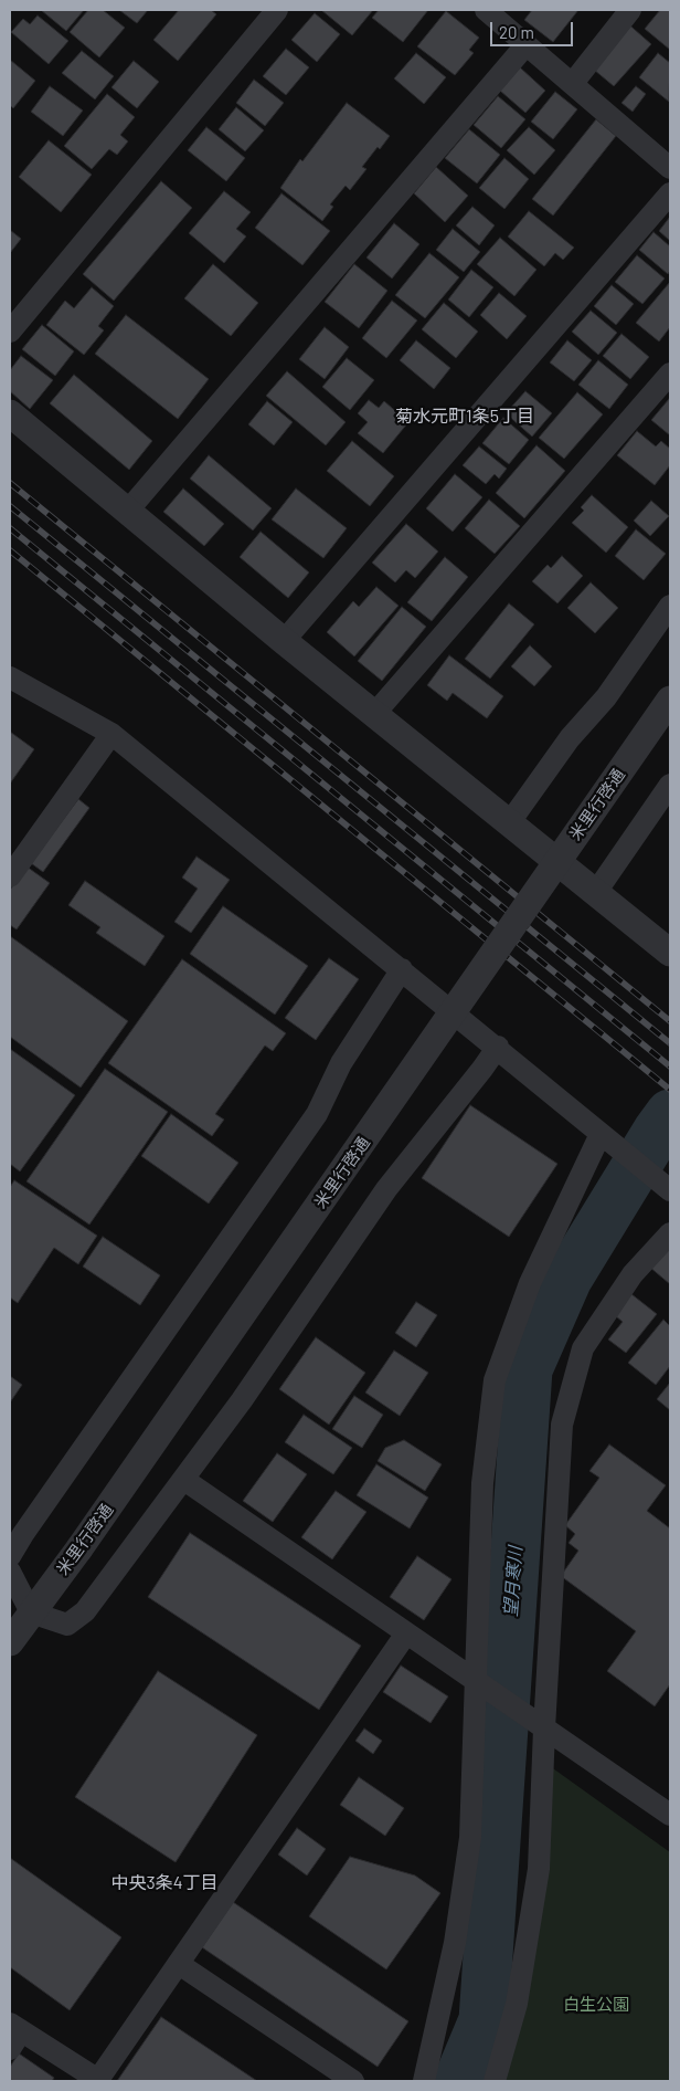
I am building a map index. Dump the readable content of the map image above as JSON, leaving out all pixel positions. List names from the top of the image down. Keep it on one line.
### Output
{"streets":{"street":["米里行啓通"]},"districts":["菊水元町1条5丁目","中央3条4丁目"],"water":["望月寒川"],"parks":["白生公園"],"scale_bar":"20 m"}
